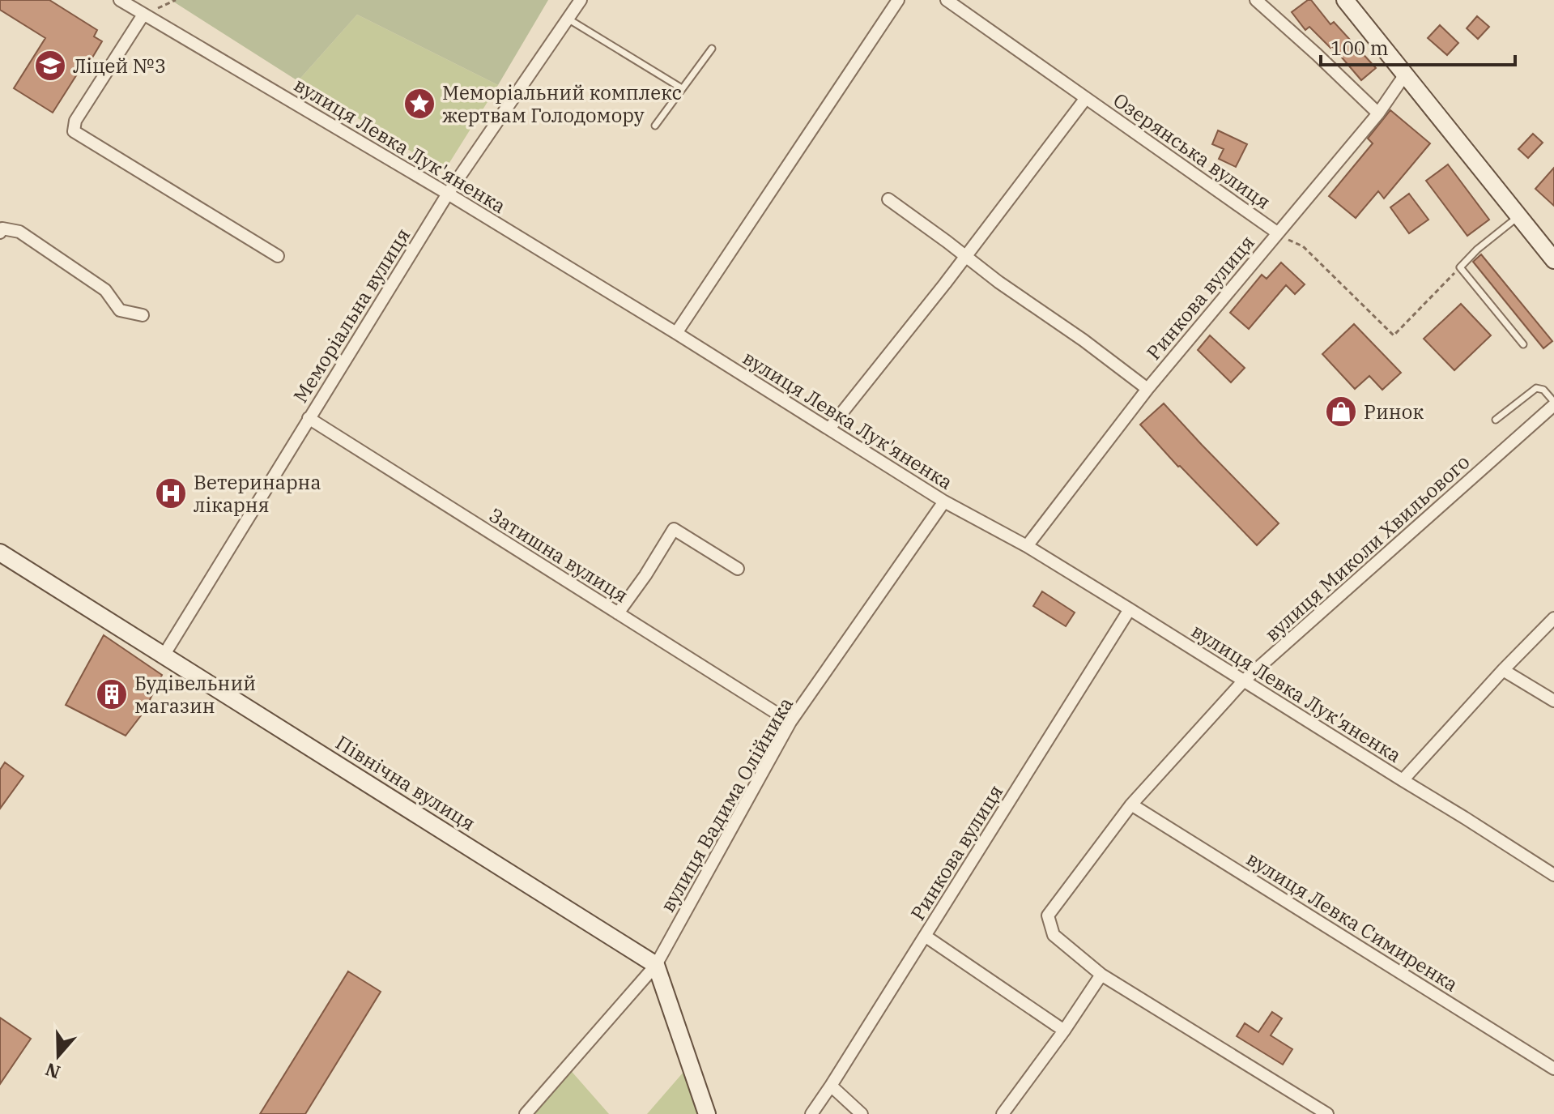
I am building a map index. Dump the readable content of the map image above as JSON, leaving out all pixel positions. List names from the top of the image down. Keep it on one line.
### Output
{"streets":{"street":["вулиця Левка Лук'яненка","Озерянська вулиця","Ринкова вулиця","Меморіальна вулиця","вулиця Миколи Хвильового","Затишна вулиця","Північна вулиця","вулиця Вадима Олійника","вулиця Левка Симиренка"]},"crossings":[["вулиця Левка Лук'яненка","Озерянська вулиця"],["вулиця Левка Лук'яненка","Ринкова вулиця"],["вулиця Левка Лук'яненка","Меморіальна вулиця"],["вулиця Левка Лук'яненка","вулиця Миколи Хвильового"],["вулиця Левка Лук'яненка","вулиця Вадима Олійника"],["Озерянська вулиця","Ринкова вулиця"],["Меморіальна вулиця","Затишна вулиця"],["Меморіальна вулиця","Північна вулиця"],["вулиця Миколи Хвильового","вулиця Левка Симиренка"],["Затишна вулиця","вулиця Вадима Олійника"],["Північна вулиця","вулиця Вадима Олійника"]],"places":{"school or university":["Ліцей №3"],"place":["Меморіальний комплекс жертвам Голодомору"],"shop":["Ринок"],"hospital":["Ветеринарна лікарня"],"building":["Будівельний магазин"]},"scale_bar":"100 m","north":"bottom"}
